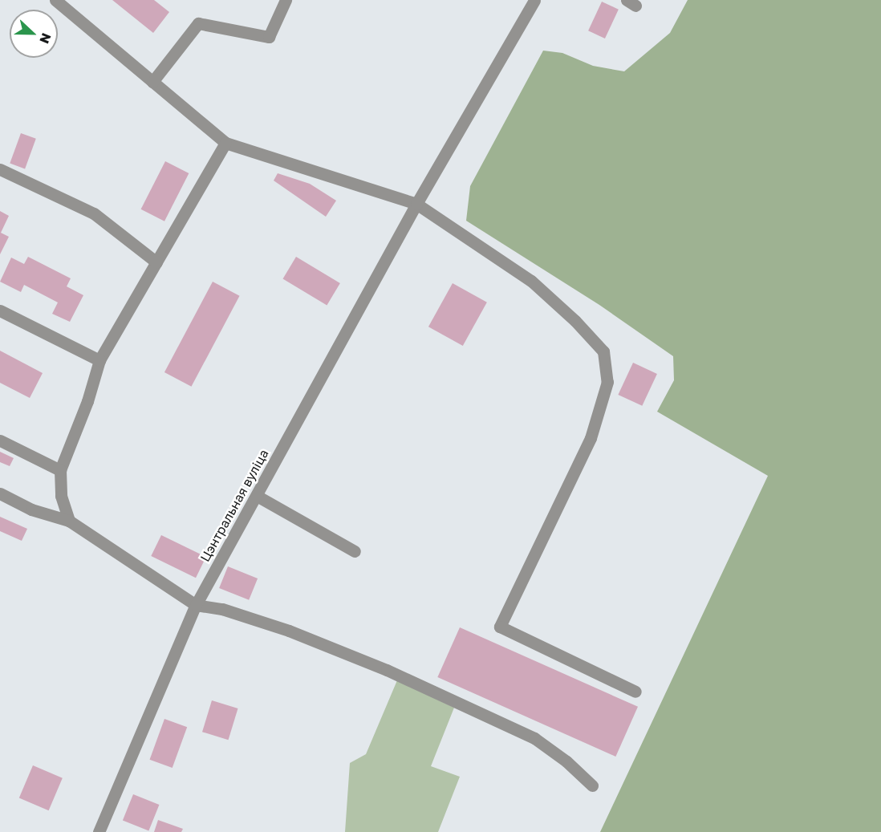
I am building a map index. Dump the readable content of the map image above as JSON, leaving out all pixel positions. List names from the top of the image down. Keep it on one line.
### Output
{"streets":{"street":["Цэнтральная вуліца"]},"north":"right"}
